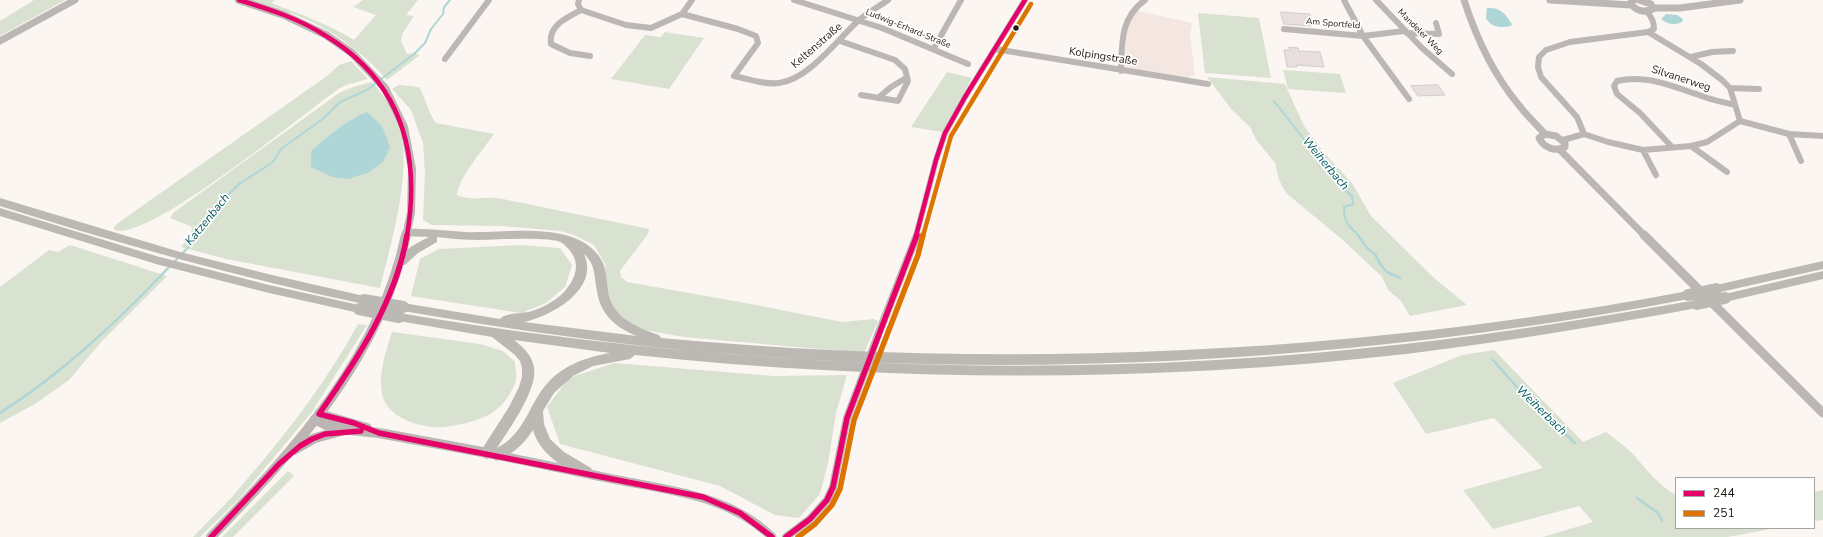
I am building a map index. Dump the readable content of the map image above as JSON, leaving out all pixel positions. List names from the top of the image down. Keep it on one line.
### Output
{"streets":{"street":["Am Sportfeld","Ludwig-Erhard-Straße","Mandeler Weg","Keltenstraße","Kolpingstraße","Silvanerweg"]},"crossings":[["Am Sportfeld","Mandeler Weg"],["Ludwig-Erhard-Straße","Keltenstraße"]],"water":["Weiherbach","Katzenbach"],"lines":["transit line 244","transit line 251"],"legend":["244","251"]}
